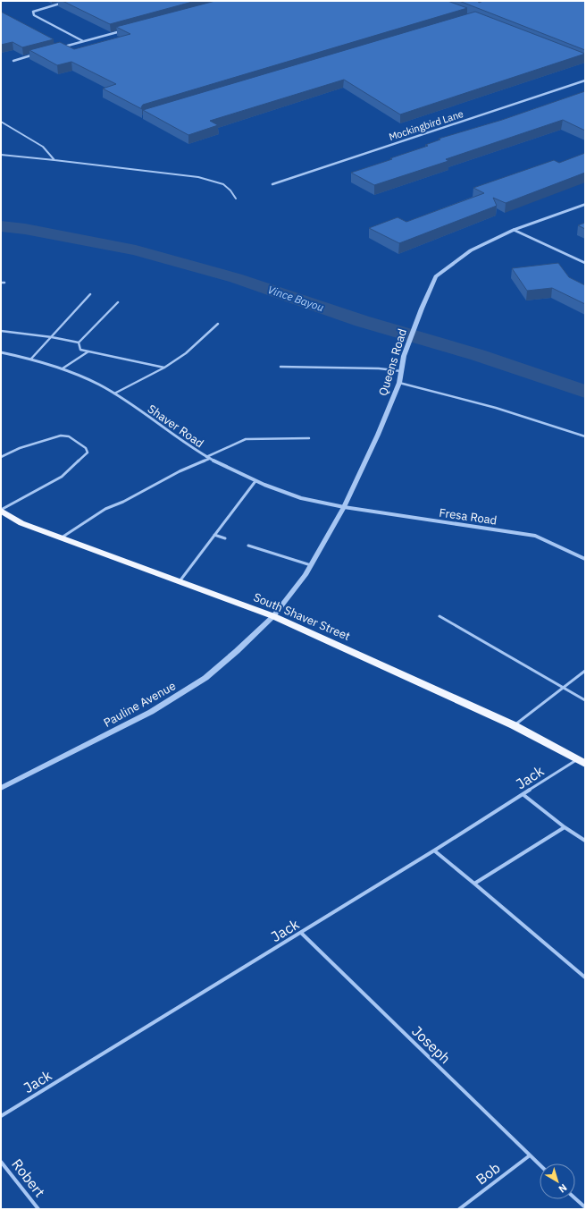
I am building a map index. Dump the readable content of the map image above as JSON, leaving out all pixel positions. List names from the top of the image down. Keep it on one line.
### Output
{"streets":{"main road":["South Shaver Street"],"street":["Mockingbird Lane","Queens Road","Shaver Road","Fresa Road","Pauline Avenue"],"lane":["Jack","Joseph","Bob","Robert"]},"crossings":[["Queens Road","Shaver Road"],["Queens Road","Fresa Road"],["Queens Road","South Shaver Street"],["Queens Road","Pauline Avenue"],["Shaver Road","Fresa Road"],["South Shaver Street","Pauline Avenue"],["South Shaver Street","Jack"],["Jack","Joseph"],["Joseph","Bob"]],"water":["Vince Bayou"],"north":"bottom right"}
